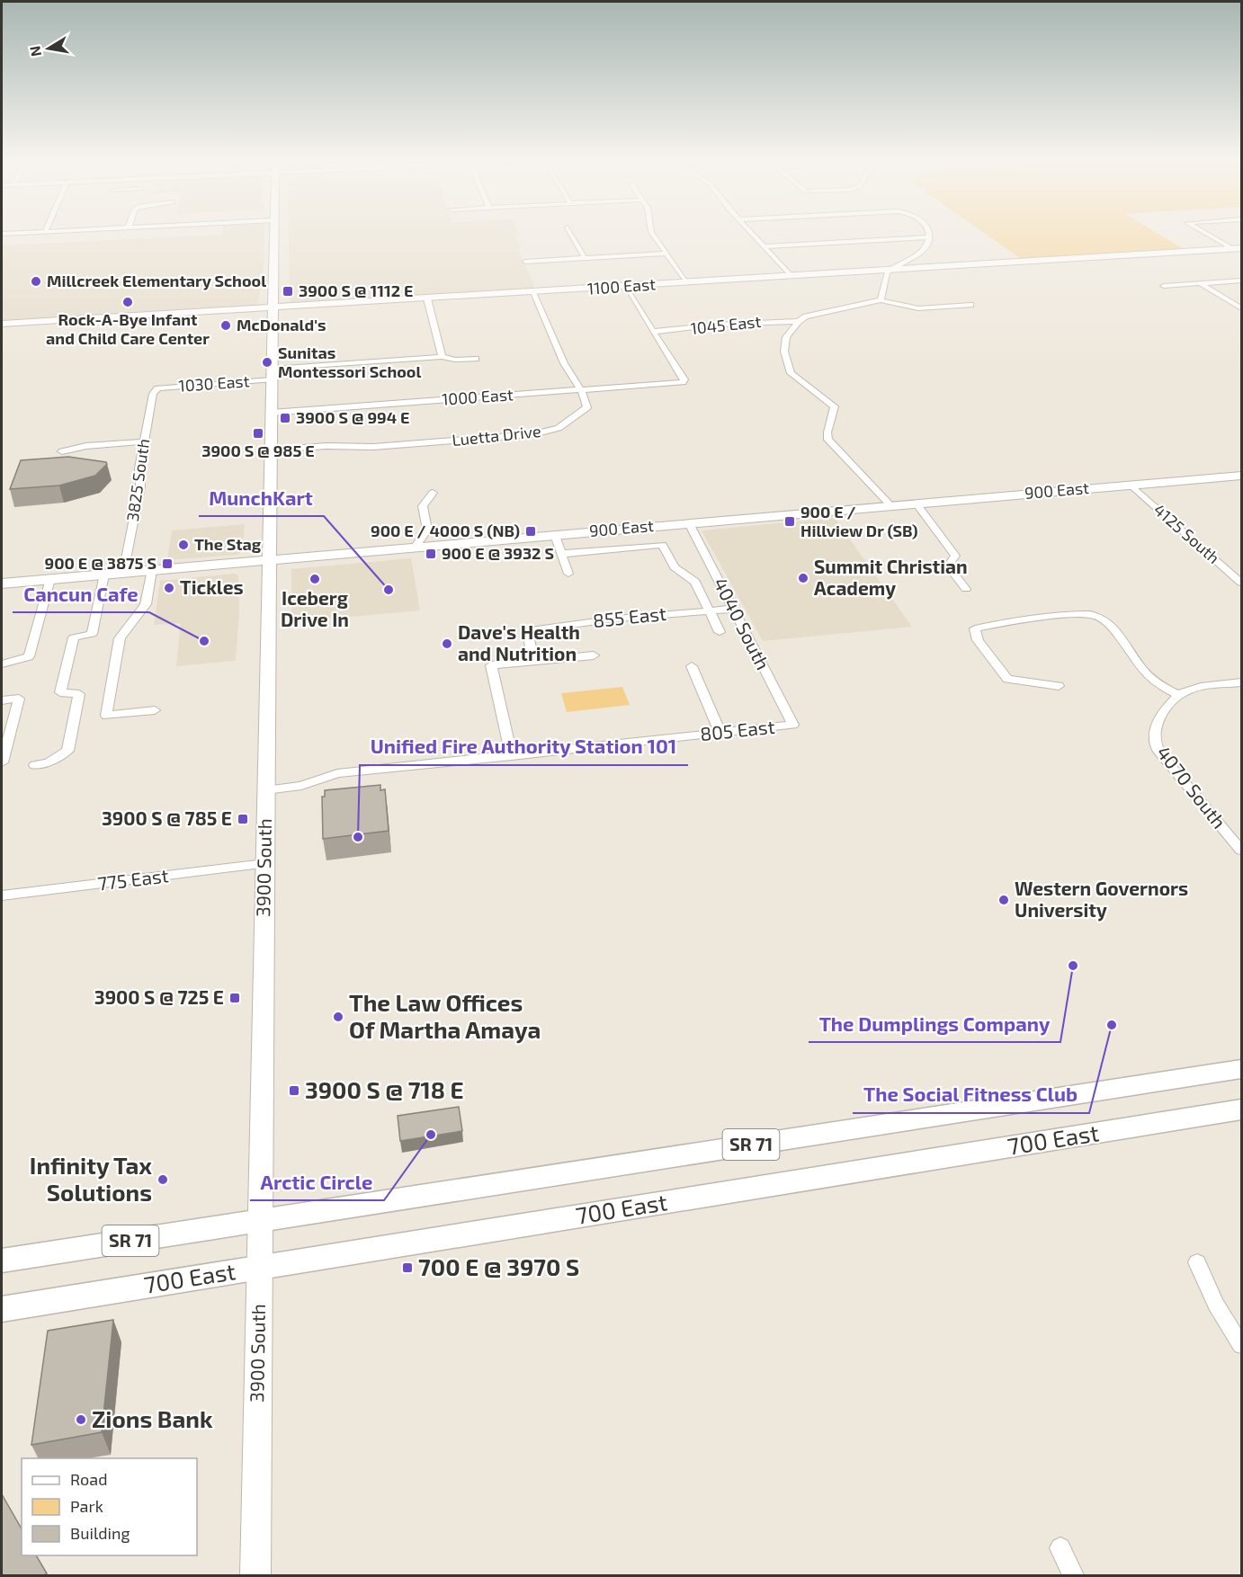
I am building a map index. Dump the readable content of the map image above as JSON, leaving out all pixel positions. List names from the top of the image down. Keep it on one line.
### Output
{"streets":{"main road":["1100 East","900 East","3900 South","700 East","SR 71"],"street":["1045 East","1030 East","1000 East","Luetta Drive","3825 South","4125 South","855 East","4040 South","805 East","4070 South","775 East"]},"crossings":[["1100 East","3900 South"],["1045 East","1000 East"],["1030 East","3825 South"],["1030 East","3900 South"],["1000 East","Luetta Drive"],["1000 East","3900 South"],["Luetta Drive","3900 South"],["3825 South","900 East"],["900 East","4125 South"],["900 East","4040 South"],["900 East","3900 South"],["855 East","4040 South"],["4040 South","805 East"],["805 East","3900 South"],["3900 South","775 East"],["3900 South","700 East"]],"places":{"other":["Millcreek Elementary School","Rock-A-Bye Infant and Child Care Center","McDonald's","Sunitas Montessori School","The Stag","Summit Christian Academy","Iceberg Drive In","Tickles","MunchKart","Cancun Cafe","Dave's Health and Nutrition","Unified Fire Authority Station 101","Western Governors University","The Dumplings Company","The Law Offices Of Martha Amaya","The Social Fitness Club","Arctic Circle","Infinity Tax Solutions","Zions Bank"],"transit":["3900 S @ 1112 E","3900 S @ 994 E","3900 S @ 985 E","900 E / Hillview Dr (SB)","900 E / 4000 S (NB)","900 E @ 3932 S","900 E @ 3875 S","3900 S @ 785 E","3900 S @ 725 E","3900 S @ 718 E","700 E @ 3970 S"]},"legend":["Road","Park","Building"],"north":"left"}
